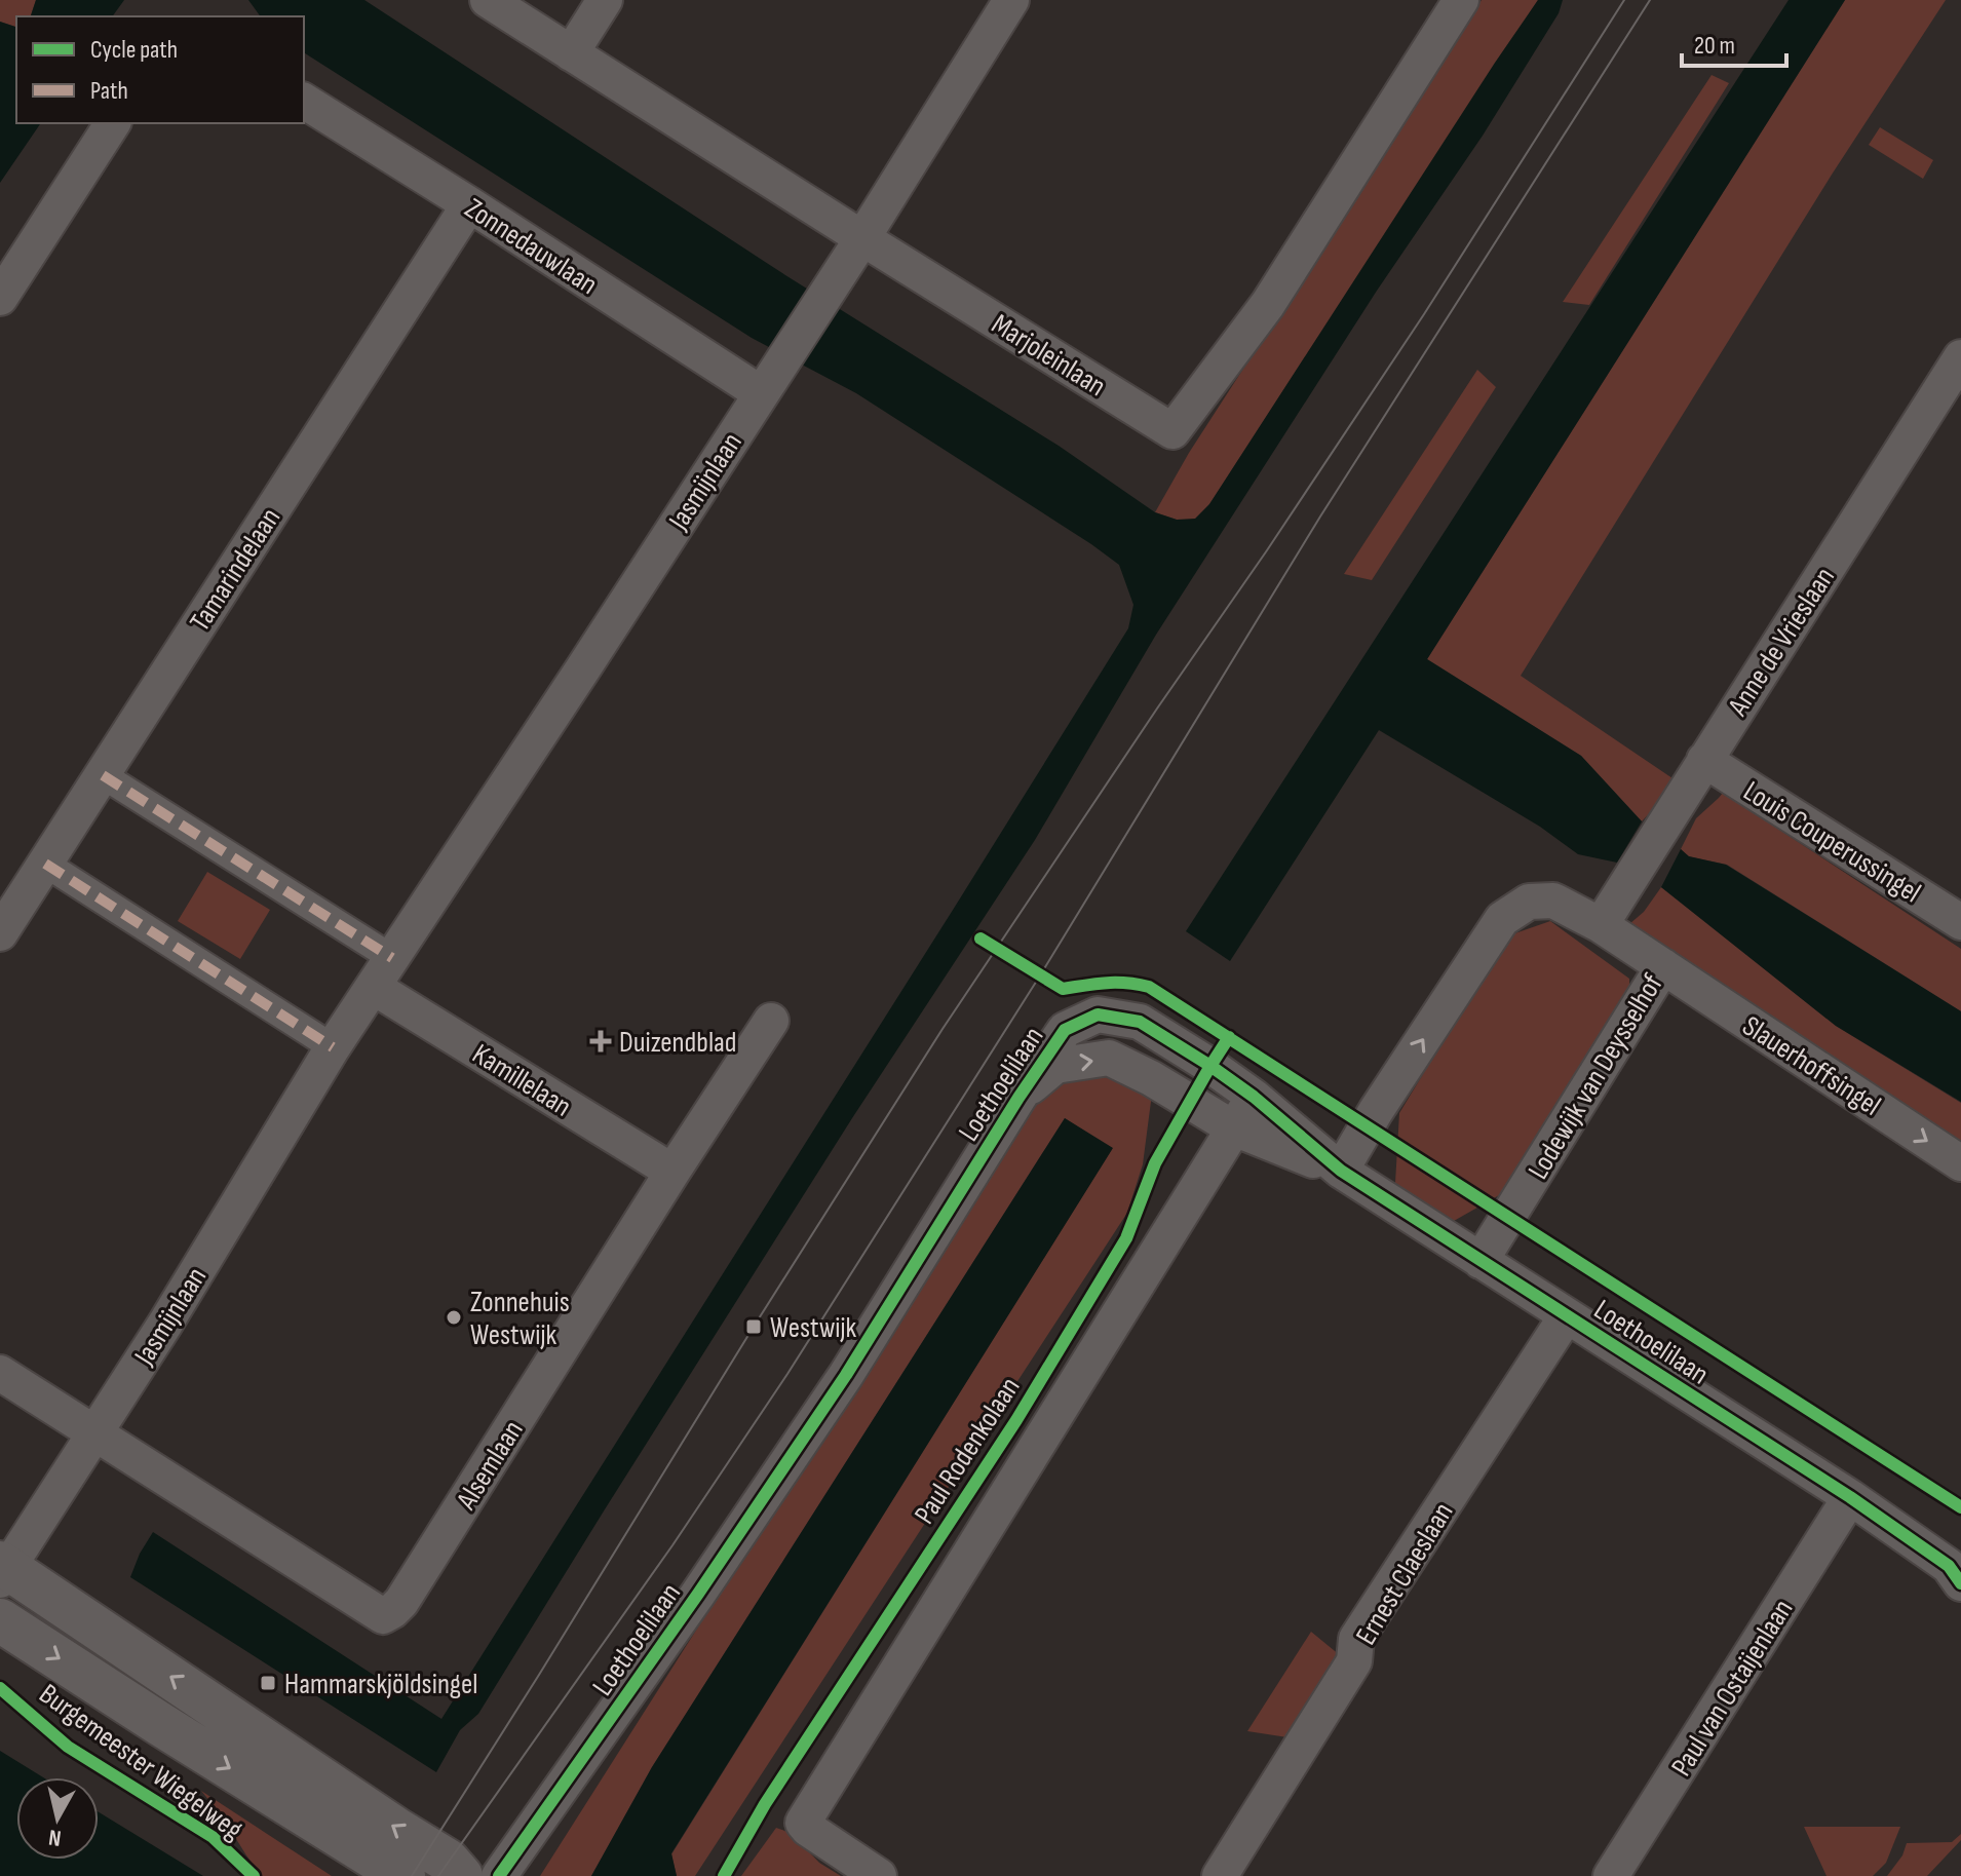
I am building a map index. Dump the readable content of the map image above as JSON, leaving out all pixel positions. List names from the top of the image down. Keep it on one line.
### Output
{"streets":{"street":["Zonnedauwlaan","Marjoleinlaan","Jasmijnlaan","Tamarindelaan","Anne de Vrieslaan","Louis Couperussingel","Slauerhoffsingel","Lodewijk van Deysselhof","Kamillelaan","Loethoelilaan","Paul Rodenkolaan","Alsemlaan","Ernest Claeslaan","Paul van Ostaijenlaan","Burgemeester Wiegelweg"]},"crossings":[["Zonnedauwlaan","Jasmijnlaan"],["Zonnedauwlaan","Tamarindelaan"],["Marjoleinlaan","Jasmijnlaan"],["Jasmijnlaan","Kamillelaan"],["Jasmijnlaan","Alsemlaan"],["Anne de Vrieslaan","Louis Couperussingel"],["Anne de Vrieslaan","Lodewijk van Deysselhof"],["Slauerhoffsingel","Lodewijk van Deysselhof"],["Lodewijk van Deysselhof","Loethoelilaan"],["Kamillelaan","Alsemlaan"],["Loethoelilaan","Paul Rodenkolaan"],["Loethoelilaan","Ernest Claeslaan"],["Loethoelilaan","Paul van Ostaijenlaan"]],"one_way":["Slauerhoffsingel","Lodewijk van Deysselhof"],"places":{"health":["Duizendblad"],"other":["Zonnehuis Westwijk"],"transit":["Westwijk","Hammarskjöldsingel"]},"legend":["Cycle path","Path"],"scale_bar":"20 m","north":"bottom"}
